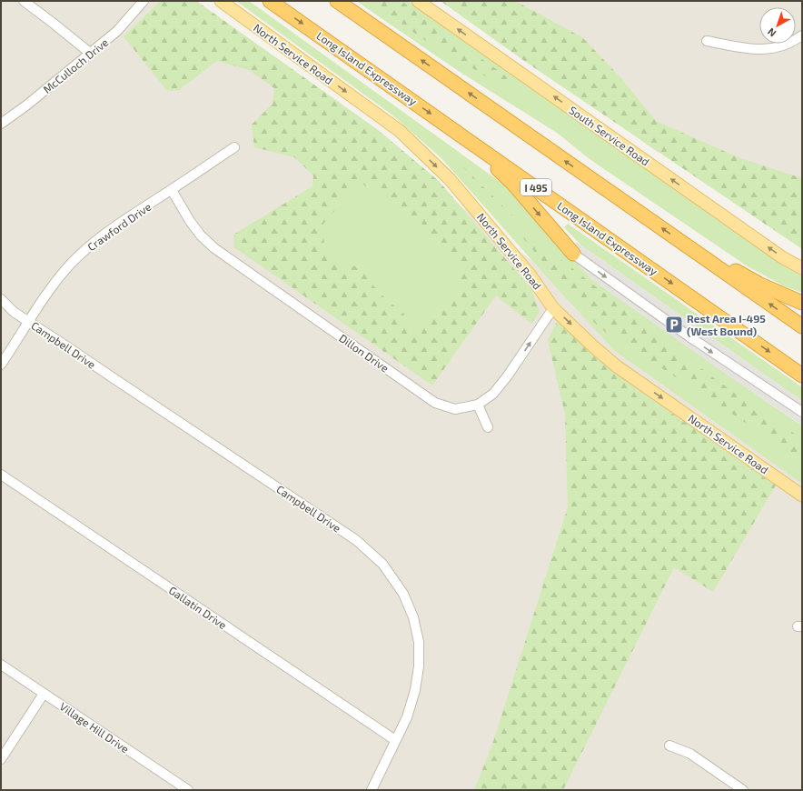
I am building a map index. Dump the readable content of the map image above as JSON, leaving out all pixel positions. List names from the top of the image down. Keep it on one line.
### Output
{"streets":{"highway":["Long Island Expressway","I 495"],"main road":["North Service Road","South Service Road"],"street":["McCulloch Drive","Crawford Drive","Campbell Drive","Dillon Drive","Gallatin Drive","Village Hill Drive"]},"crossings":[["North Service Road","Dillon Drive"],["Crawford Drive","Campbell Drive"],["Crawford Drive","Dillon Drive"],["Campbell Drive","Gallatin Drive"]],"one_way":["North Service Road","South Service Road"],"places":{"parking":["Rest Area I-495 (West Bound)"]},"north":"bottom left"}
